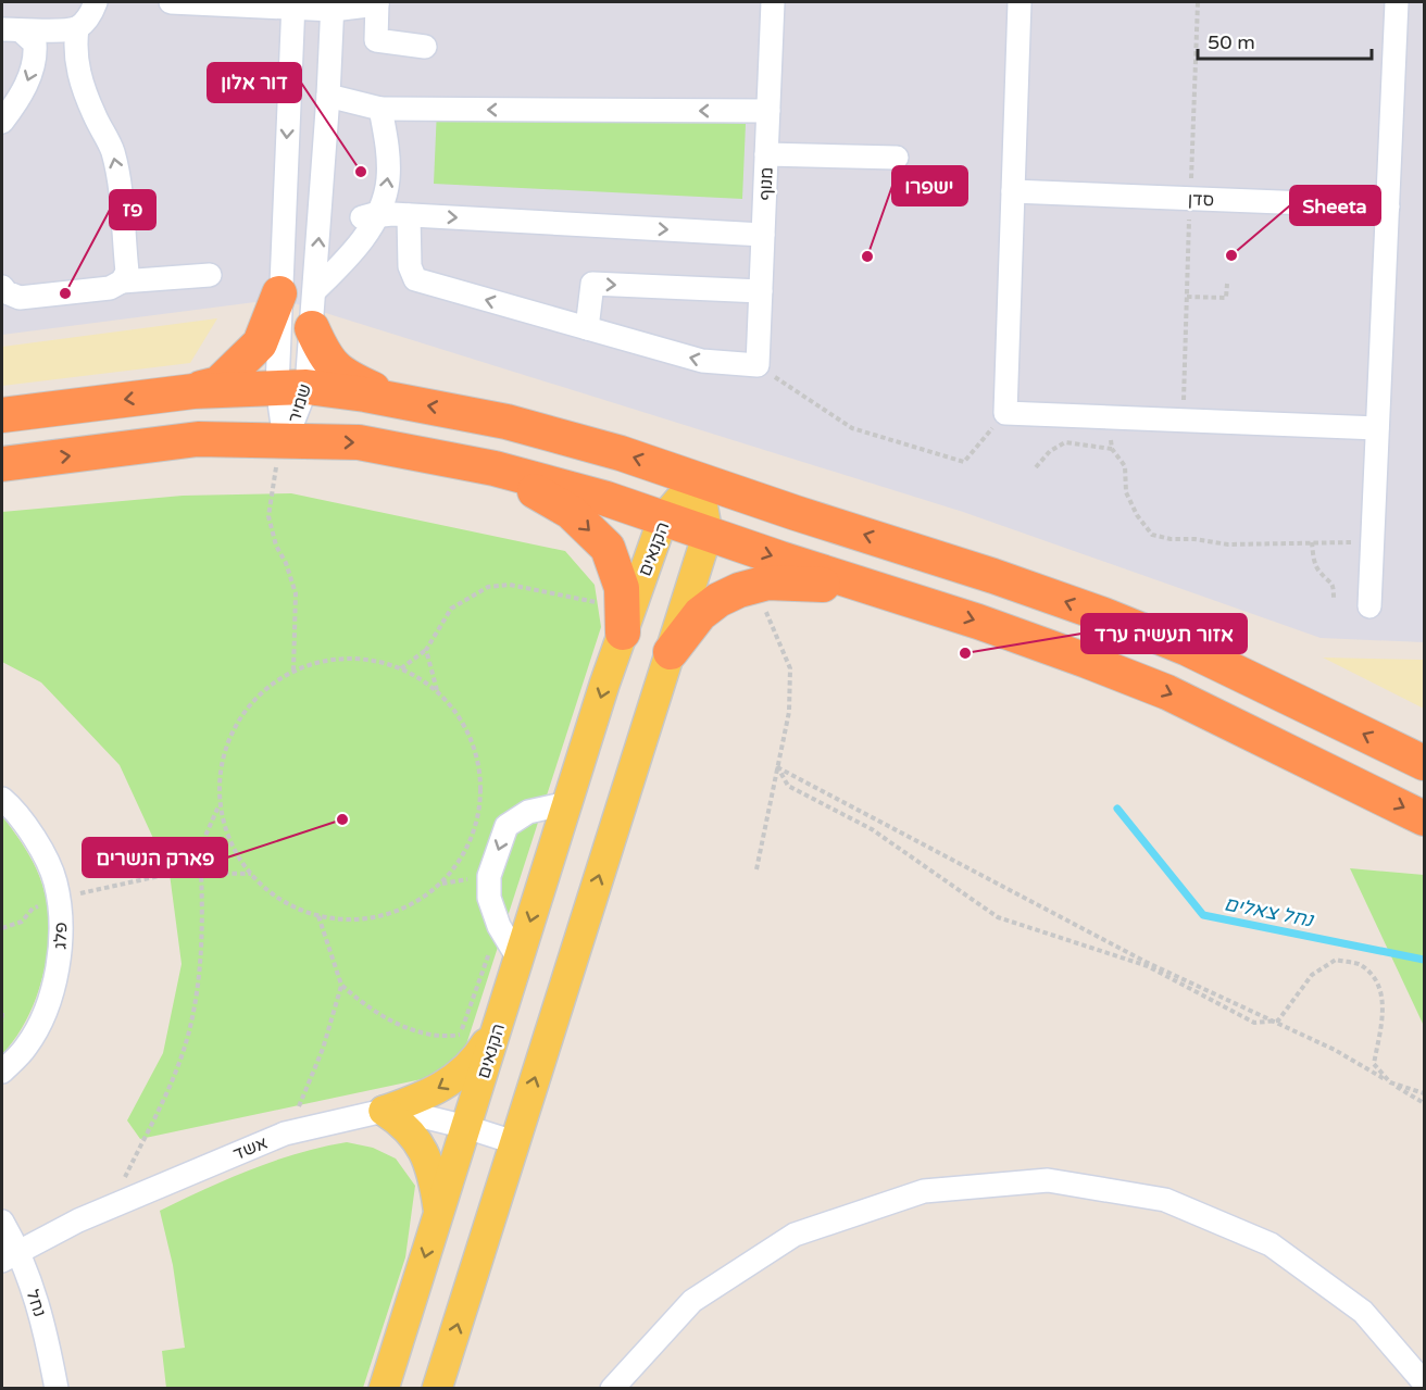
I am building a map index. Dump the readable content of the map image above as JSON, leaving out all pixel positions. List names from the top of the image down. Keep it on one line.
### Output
{"streets":{"main road":["הקנאים"],"street":["מנוף","סדן","שמיר","פלג","אשד","נחל"]},"crossings":[["הקנאים","אשד"],["אשד","נחל"]],"water":["נחל צאלים"],"places":["דור אלון","Sheeta","ישפרו","פז","אזור תעשיה ערד","פארק הנשרים"],"scale_bar":"50 m"}
